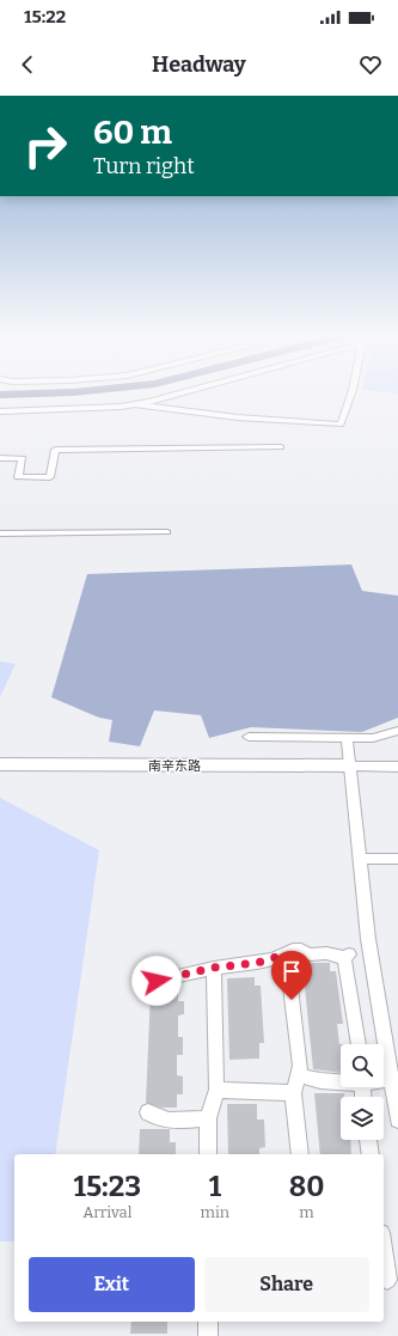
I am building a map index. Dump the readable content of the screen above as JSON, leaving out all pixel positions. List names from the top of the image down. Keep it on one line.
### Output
{"streets":{"street":["南辛东路"]},"page":{"status":"15:22","header":"Headway","turn":["60 m","Turn right"],"eta":["15:23","Arrival","1","min","80","m"],"buttons":["Exit","Share"]}}
